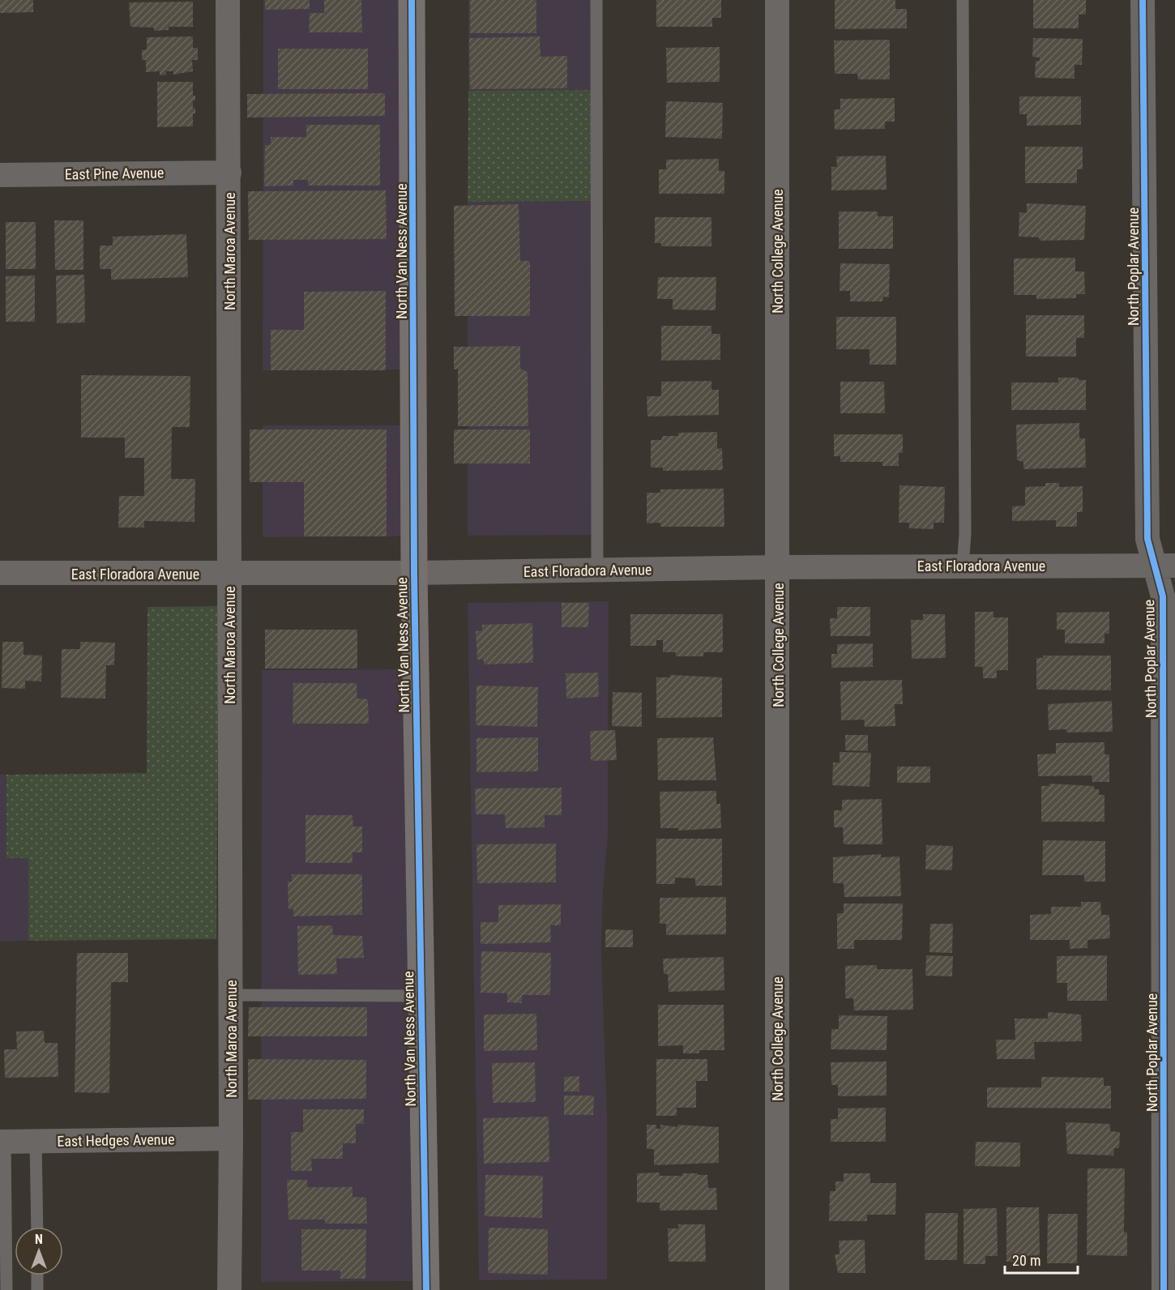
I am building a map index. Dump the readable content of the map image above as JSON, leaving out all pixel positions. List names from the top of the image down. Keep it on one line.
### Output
{"streets":{"main road":["North Van Ness Avenue"],"street":["East Pine Avenue","North Maroa Avenue","North College Avenue","North Poplar Avenue","East Floradora Avenue","East Hedges Avenue"]},"crossings":[["East Pine Avenue","North Maroa Avenue"],["North Maroa Avenue","East Floradora Avenue"],["North Maroa Avenue","East Hedges Avenue"],["North Van Ness Avenue","East Floradora Avenue"],["North College Avenue","East Floradora Avenue"],["North Poplar Avenue","East Floradora Avenue"]],"scale_bar":"20 m","north":"top"}
